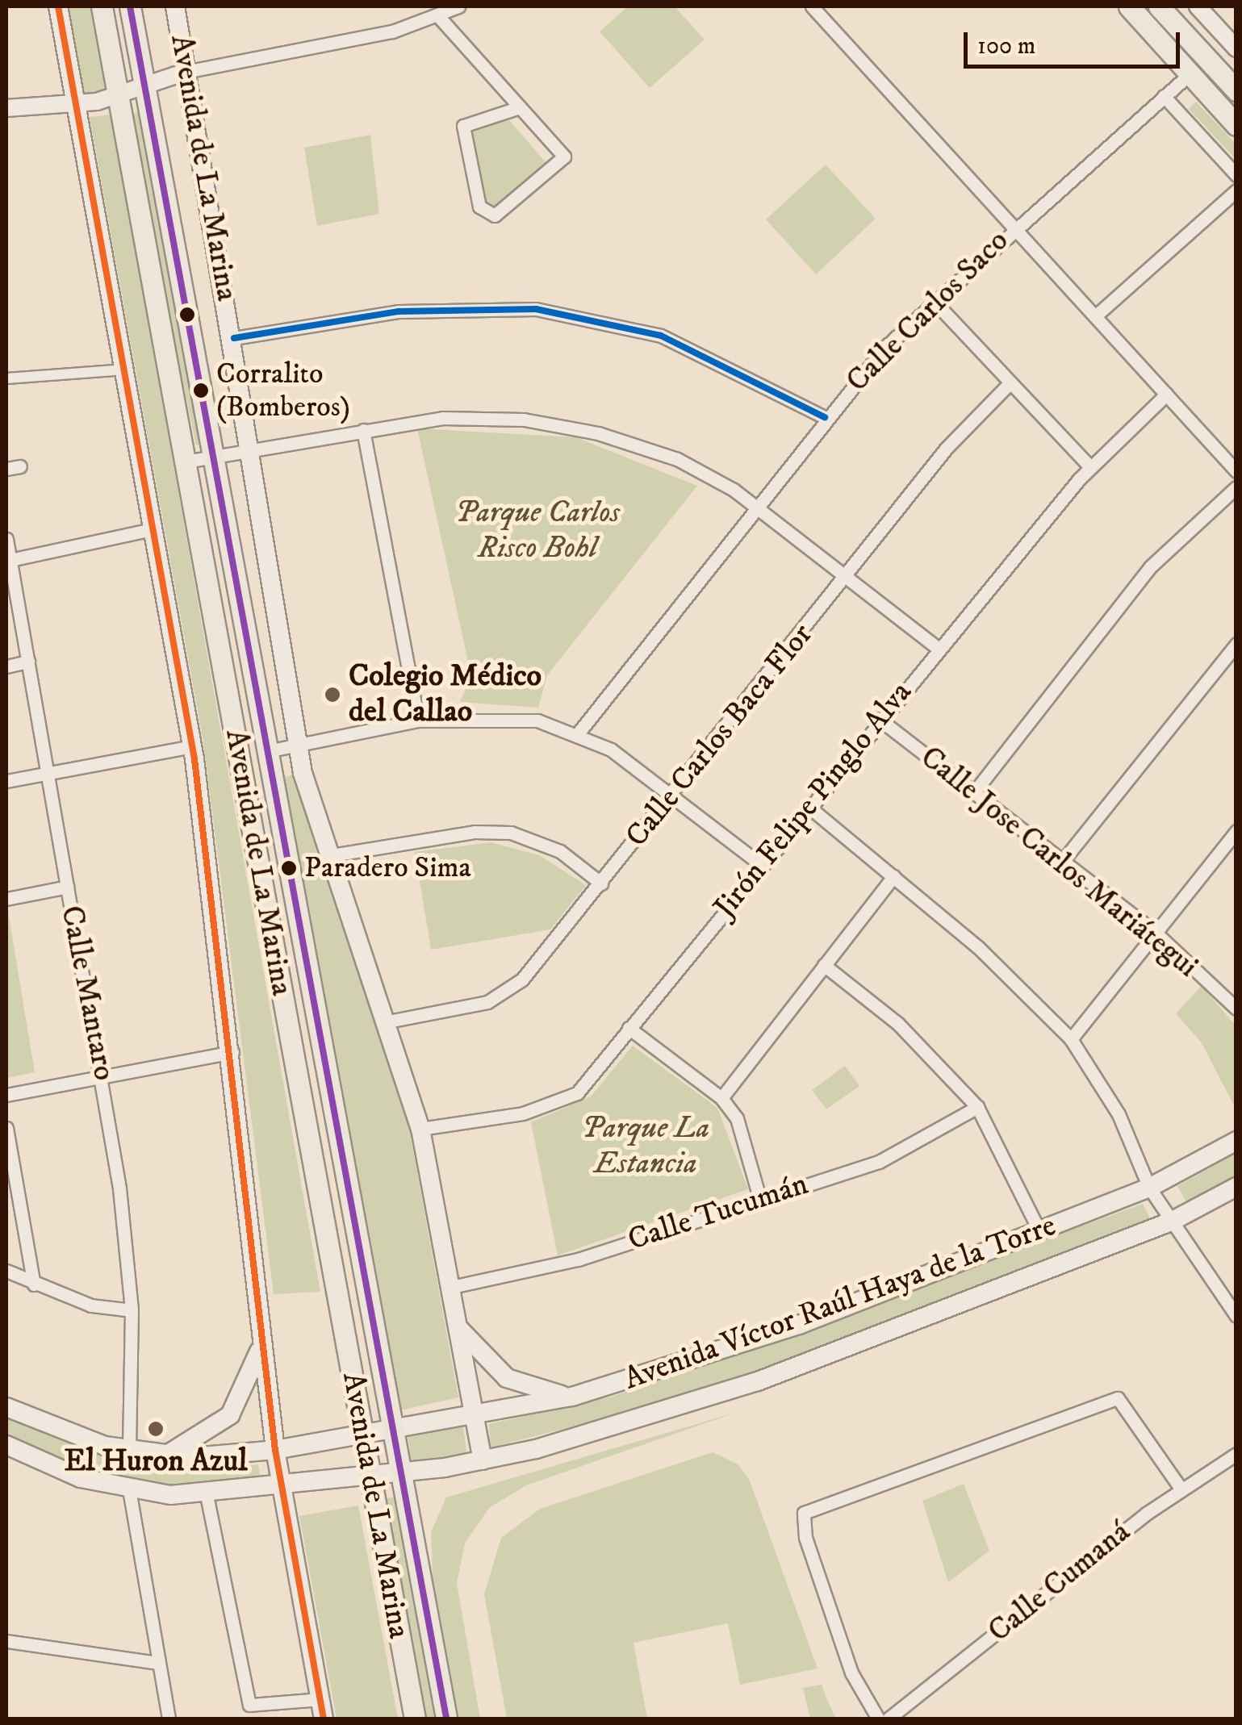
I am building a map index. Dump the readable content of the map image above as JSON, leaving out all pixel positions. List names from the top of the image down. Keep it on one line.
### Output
{"streets":{"main road":["Avenida de La Marina","Avenida Víctor Raúl Haya de la Torre"],"street":["Calle Carlos Saco","Calle Carlos Baca Flor","Jirón Felipe Pinglo Alva","Calle Jose Carlos Mariátegui","Calle Mantaro","Calle Tucumán","Calle Cumaná"]},"crossings":[["Avenida de La Marina","Calle Carlos Baca Flor"],["Avenida de La Marina","Jirón Felipe Pinglo Alva"],["Avenida de La Marina","Calle Tucumán"],["Avenida de La Marina","Avenida Víctor Raúl Haya de la Torre"],["Jirón Felipe Pinglo Alva","Calle Jose Carlos Mariátegui"],["Calle Mantaro","Avenida Víctor Raúl Haya de la Torre"]],"parks":["Parque Carlos Risco Bohl","Parque La Estancia"],"places":["Corralito (Bomberos)","Colegio Médico del Callao","Paradero Sima","El Huron Azul"],"scale_bar":"100 m"}
